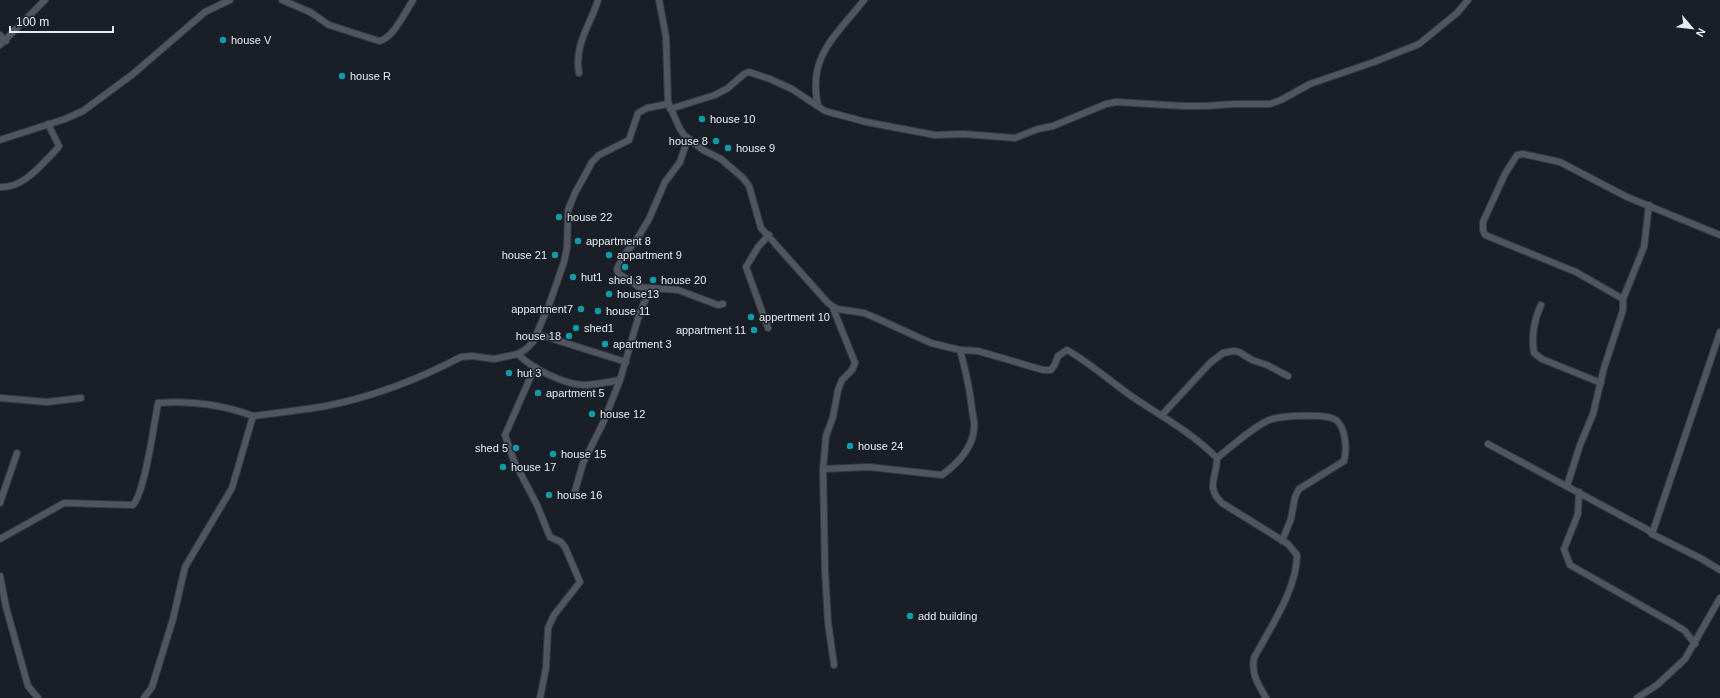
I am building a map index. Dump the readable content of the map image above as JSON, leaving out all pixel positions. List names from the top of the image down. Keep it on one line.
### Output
{"places":["house V","house R","house 10","house 8","house 9","house 22","appartment 8","house 21","appartment 9","shed 3","hut1","house 20","house13","appartment7","house 11","appertment 10","shed1","appartment 11","house 18","apartment 3","hut 3","apartment 5","house 12","house 24","shed 5","house 15","house 17","house 16","add building"],"scale_bar":"100 m","north":"bottom right"}
